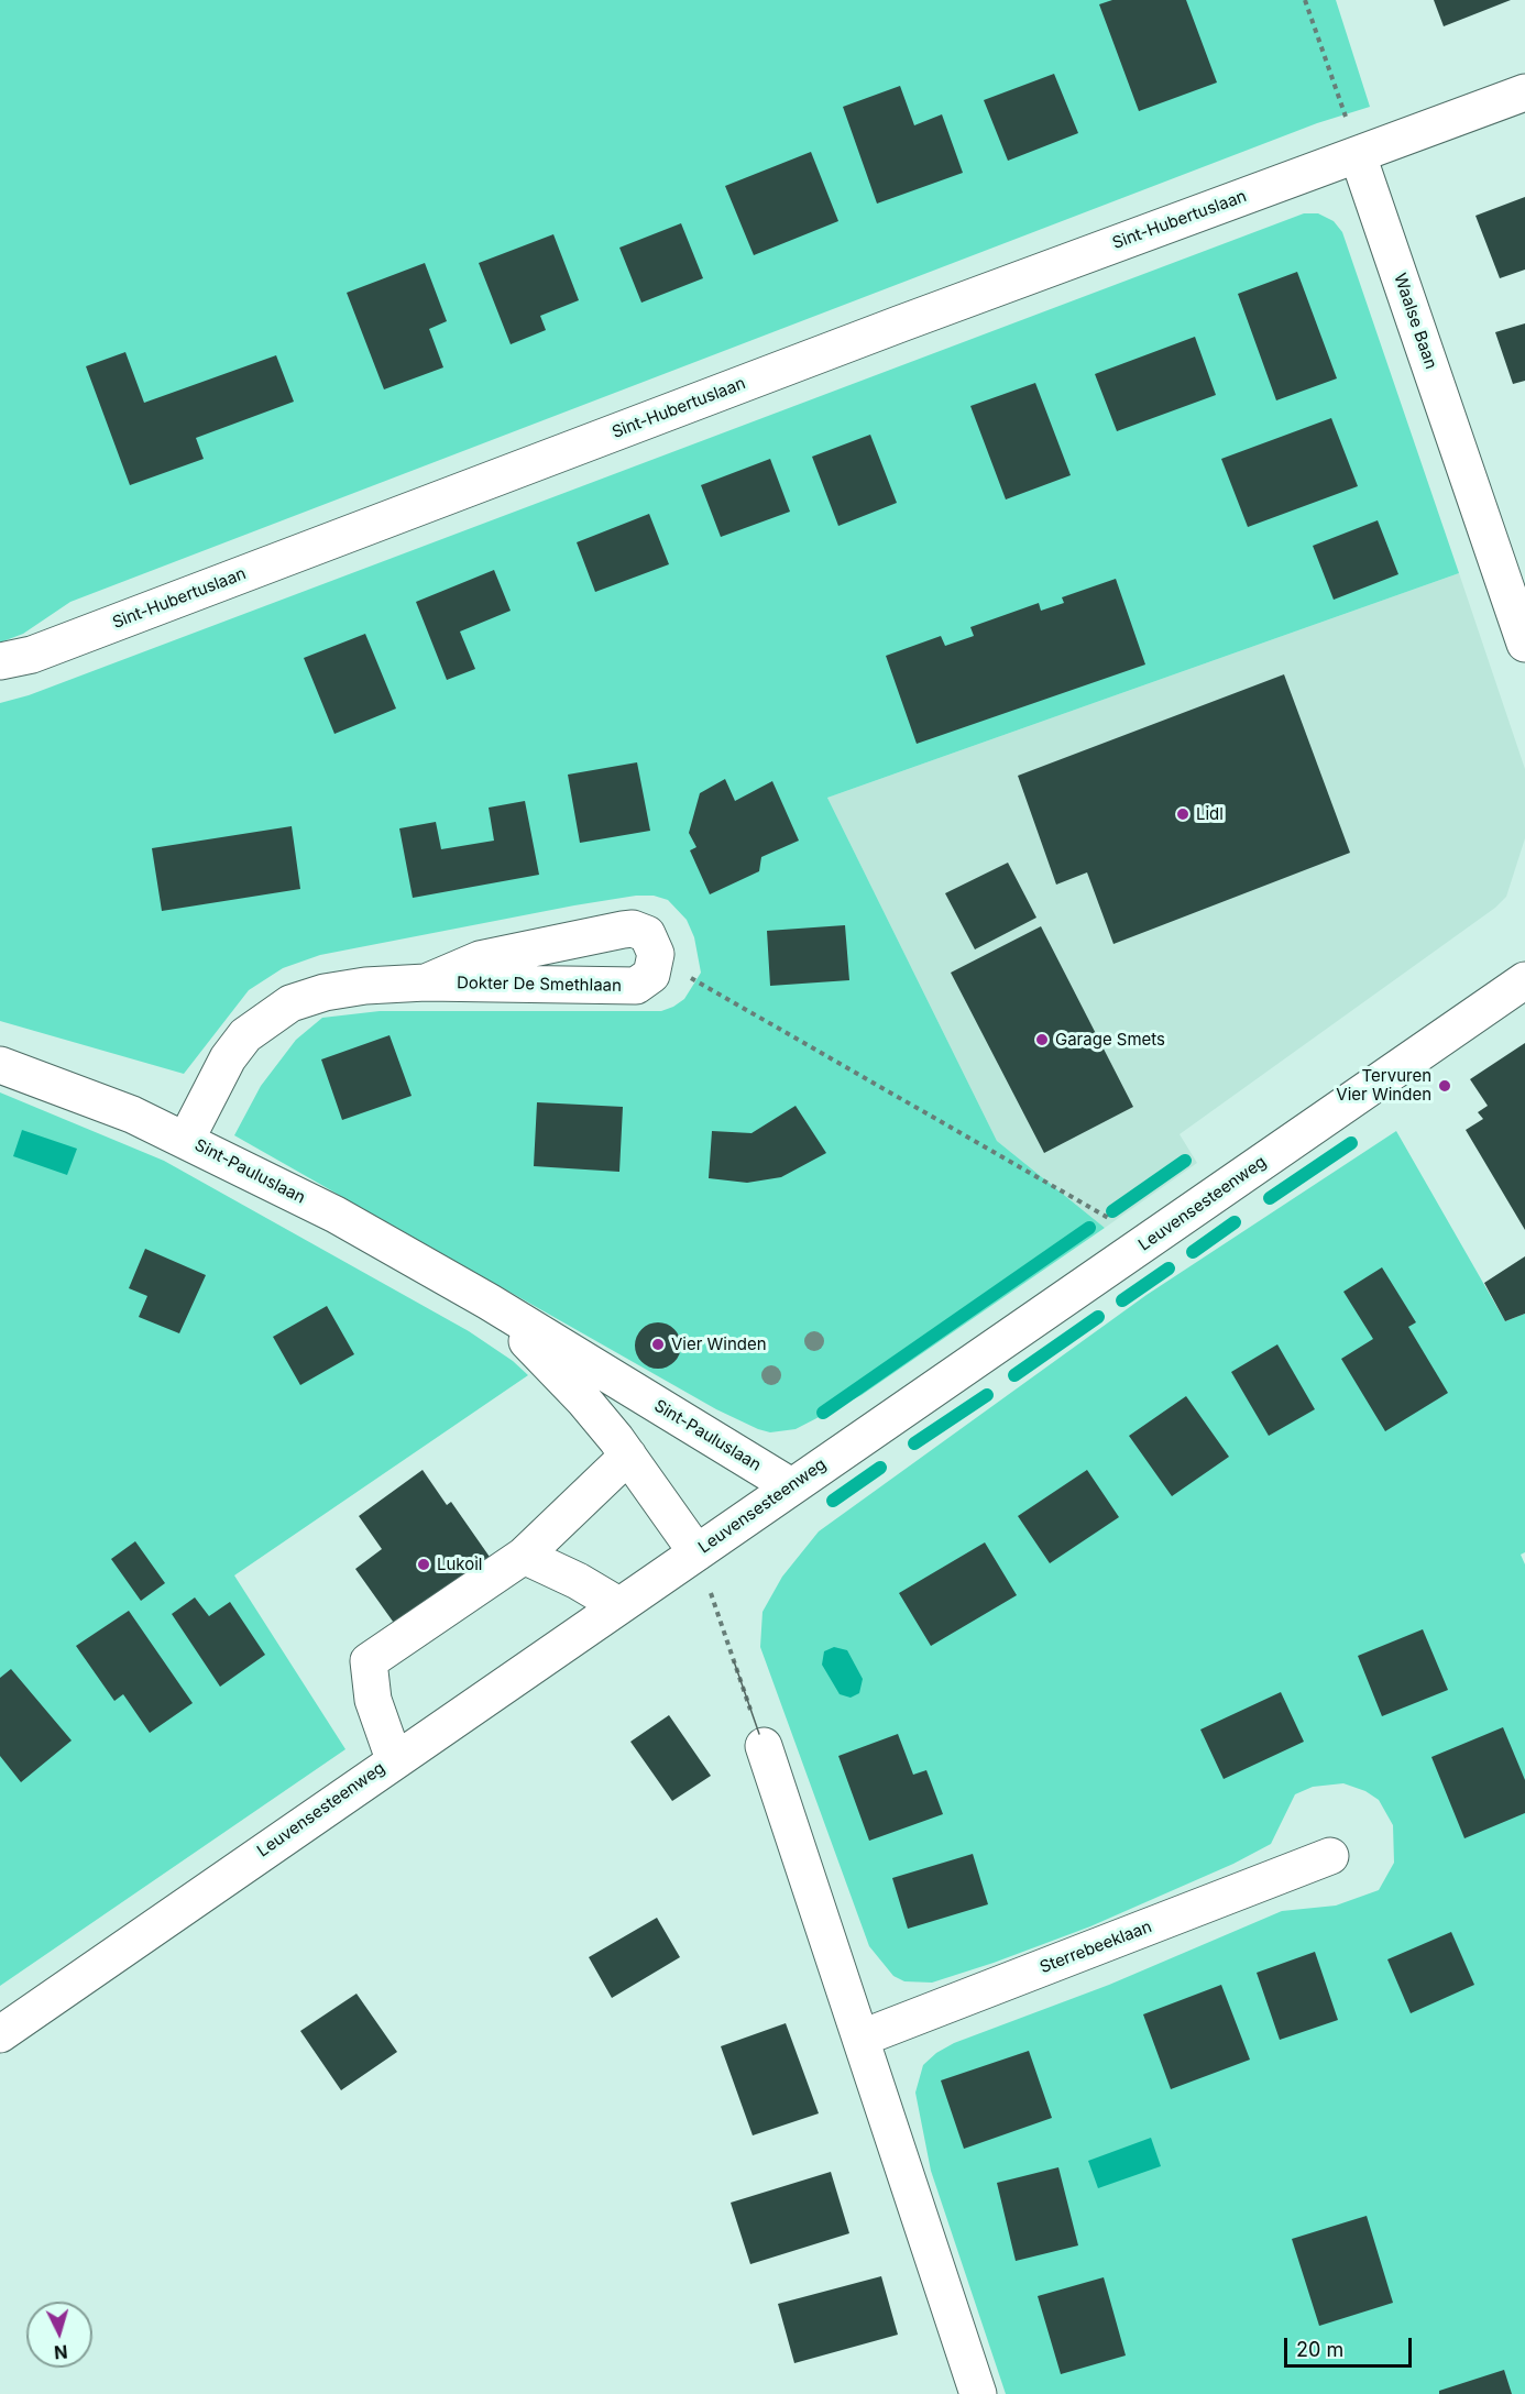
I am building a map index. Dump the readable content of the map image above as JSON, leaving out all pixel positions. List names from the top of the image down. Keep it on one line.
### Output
{"streets":{"street":["Sint-Hubertuslaan","Waalse Baan","Dokter De Smethlaan","Sint-Pauluslaan","Leuvensesteenweg","Sterrebeeklaan"]},"crossings":[["Sint-Hubertuslaan","Waalse Baan"],["Dokter De Smethlaan","Sint-Pauluslaan"],["Sint-Pauluslaan","Leuvensesteenweg"]],"places":["Lidl","Garage Smets","Tervuren Vier Winden","Vier Winden","Lukoil"],"scale_bar":"20 m","north":"bottom"}
